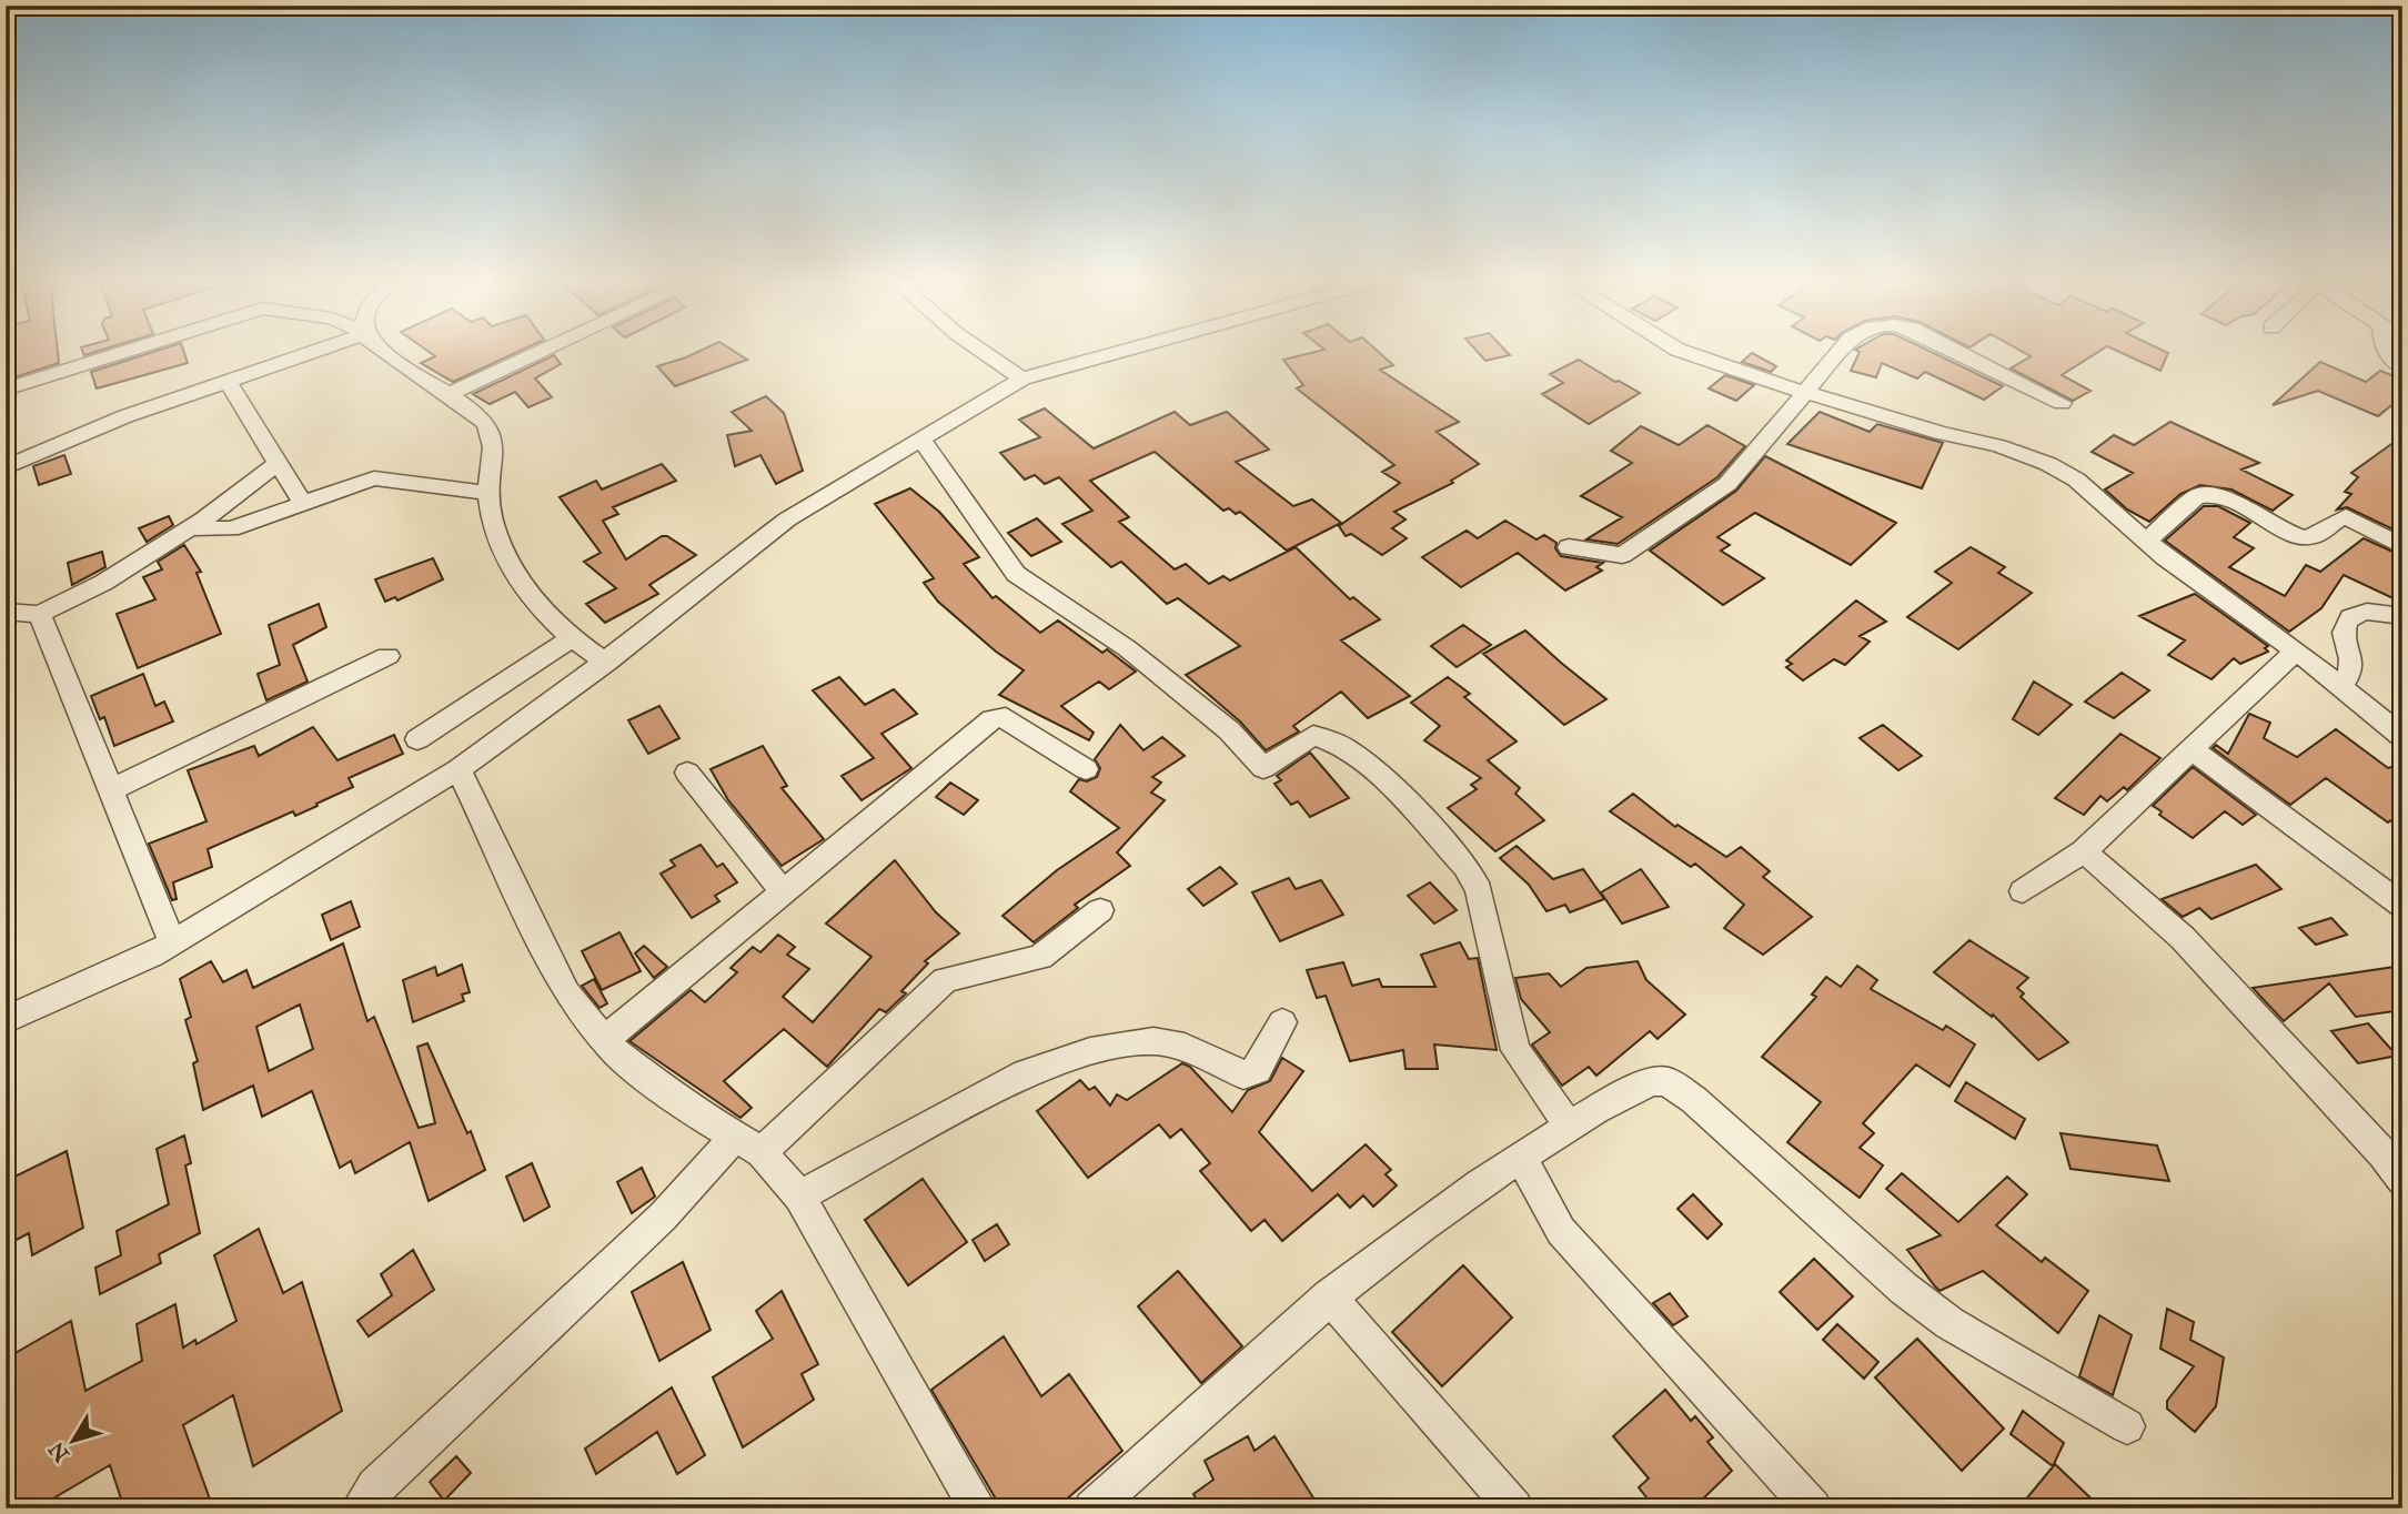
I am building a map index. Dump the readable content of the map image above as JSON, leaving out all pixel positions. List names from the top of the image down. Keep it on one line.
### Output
{"north":"bottom left"}
